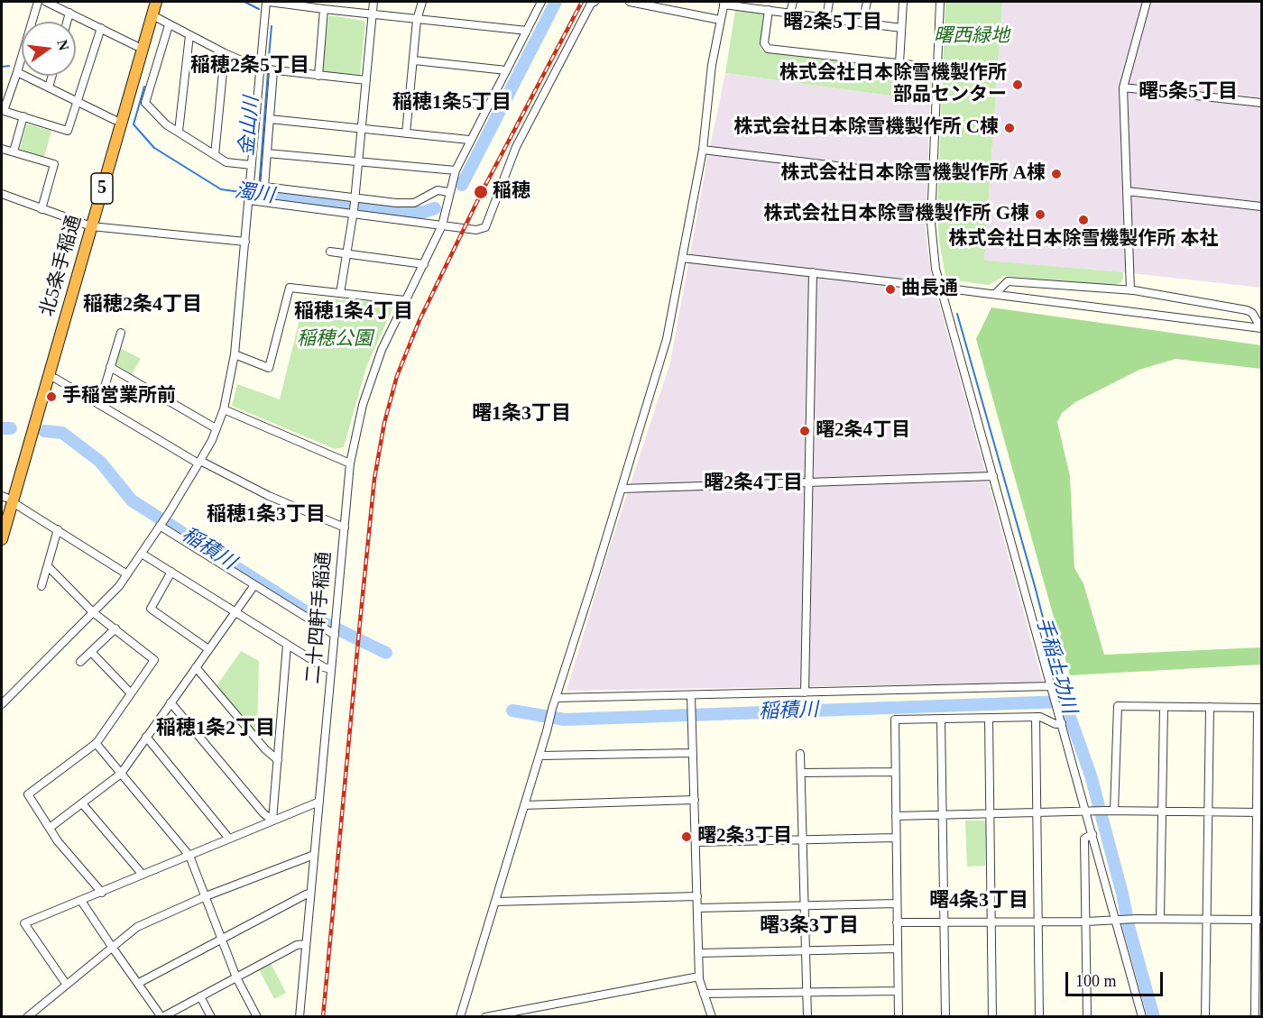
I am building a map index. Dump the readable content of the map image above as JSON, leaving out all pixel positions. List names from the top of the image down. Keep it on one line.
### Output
{"streets":{"highway":["5","北5条手稲通"],"street":["二十四軒手稲通"]},"districts":["曙2条5丁目","稲穂2条5丁目","曙5条5丁目","稲穂1条5丁目","稲穂2条4丁目","稲穂1条4丁目","曙1条3丁目","曙2条4丁目","稲穂1条3丁目","稲穂1条2丁目","曙4条3丁目","曙3条3丁目"],"water":["金山川","濁川","稲積川","手稲土功川"],"parks":["曙西緑地","稲穂公園"],"places":["株式会社日本除雪機製作所 部品センター","株式会社日本除雪機製作所 C棟","株式会社日本除雪機製作所 A棟","稲穂","株式会社日本除雪機製作所 G棟","株式会社日本除雪機製作所 本社","曲長通","手稲営業所前","曙2条4丁目","曙2条3丁目"],"scale_bar":"100 m","north":"right"}
